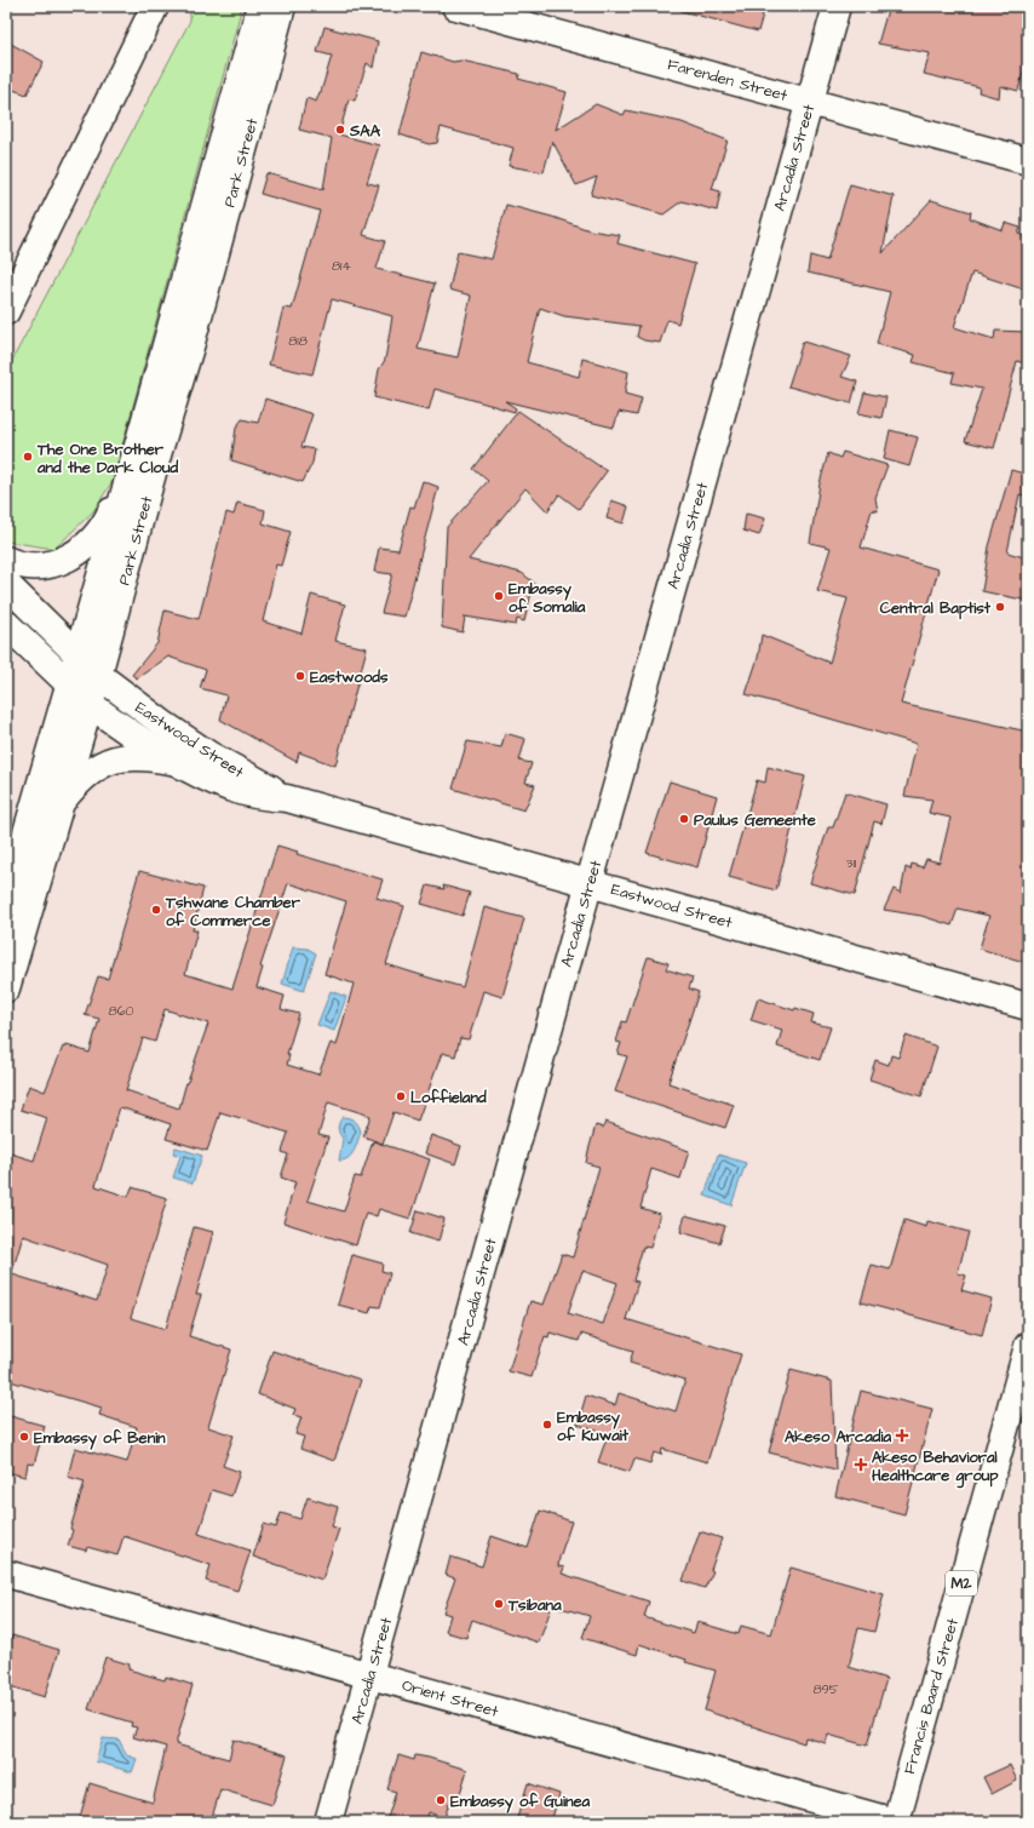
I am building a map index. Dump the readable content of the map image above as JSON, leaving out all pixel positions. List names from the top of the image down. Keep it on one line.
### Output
{"streets":{"street":["Farenden Street","Arcadia Street","Park Street","Eastwood Street","M2","Francis Baard Street","Orient Street"]},"crossings":[["Farenden Street","Arcadia Street"],["Arcadia Street","Eastwood Street"],["Arcadia Street","Orient Street"],["Park Street","Eastwood Street"],["Francis Baard Street","Orient Street"]],"places":{"other":["SAA","The One Brother and the Dark Cloud","Embassy of Somalia","Central Baptist","Eastwoods","Paulus Gemeente","Tshwane Chamber of Commerce","Loffieland","Embassy of Kuwait","Embassy of Benin","Tsibana","Embassy of Guinea"],"health":["Akeso Arcadia","Akeso Behavioral Healthcare group"]},"house_numbers":["814","818","311","860","895"]}
